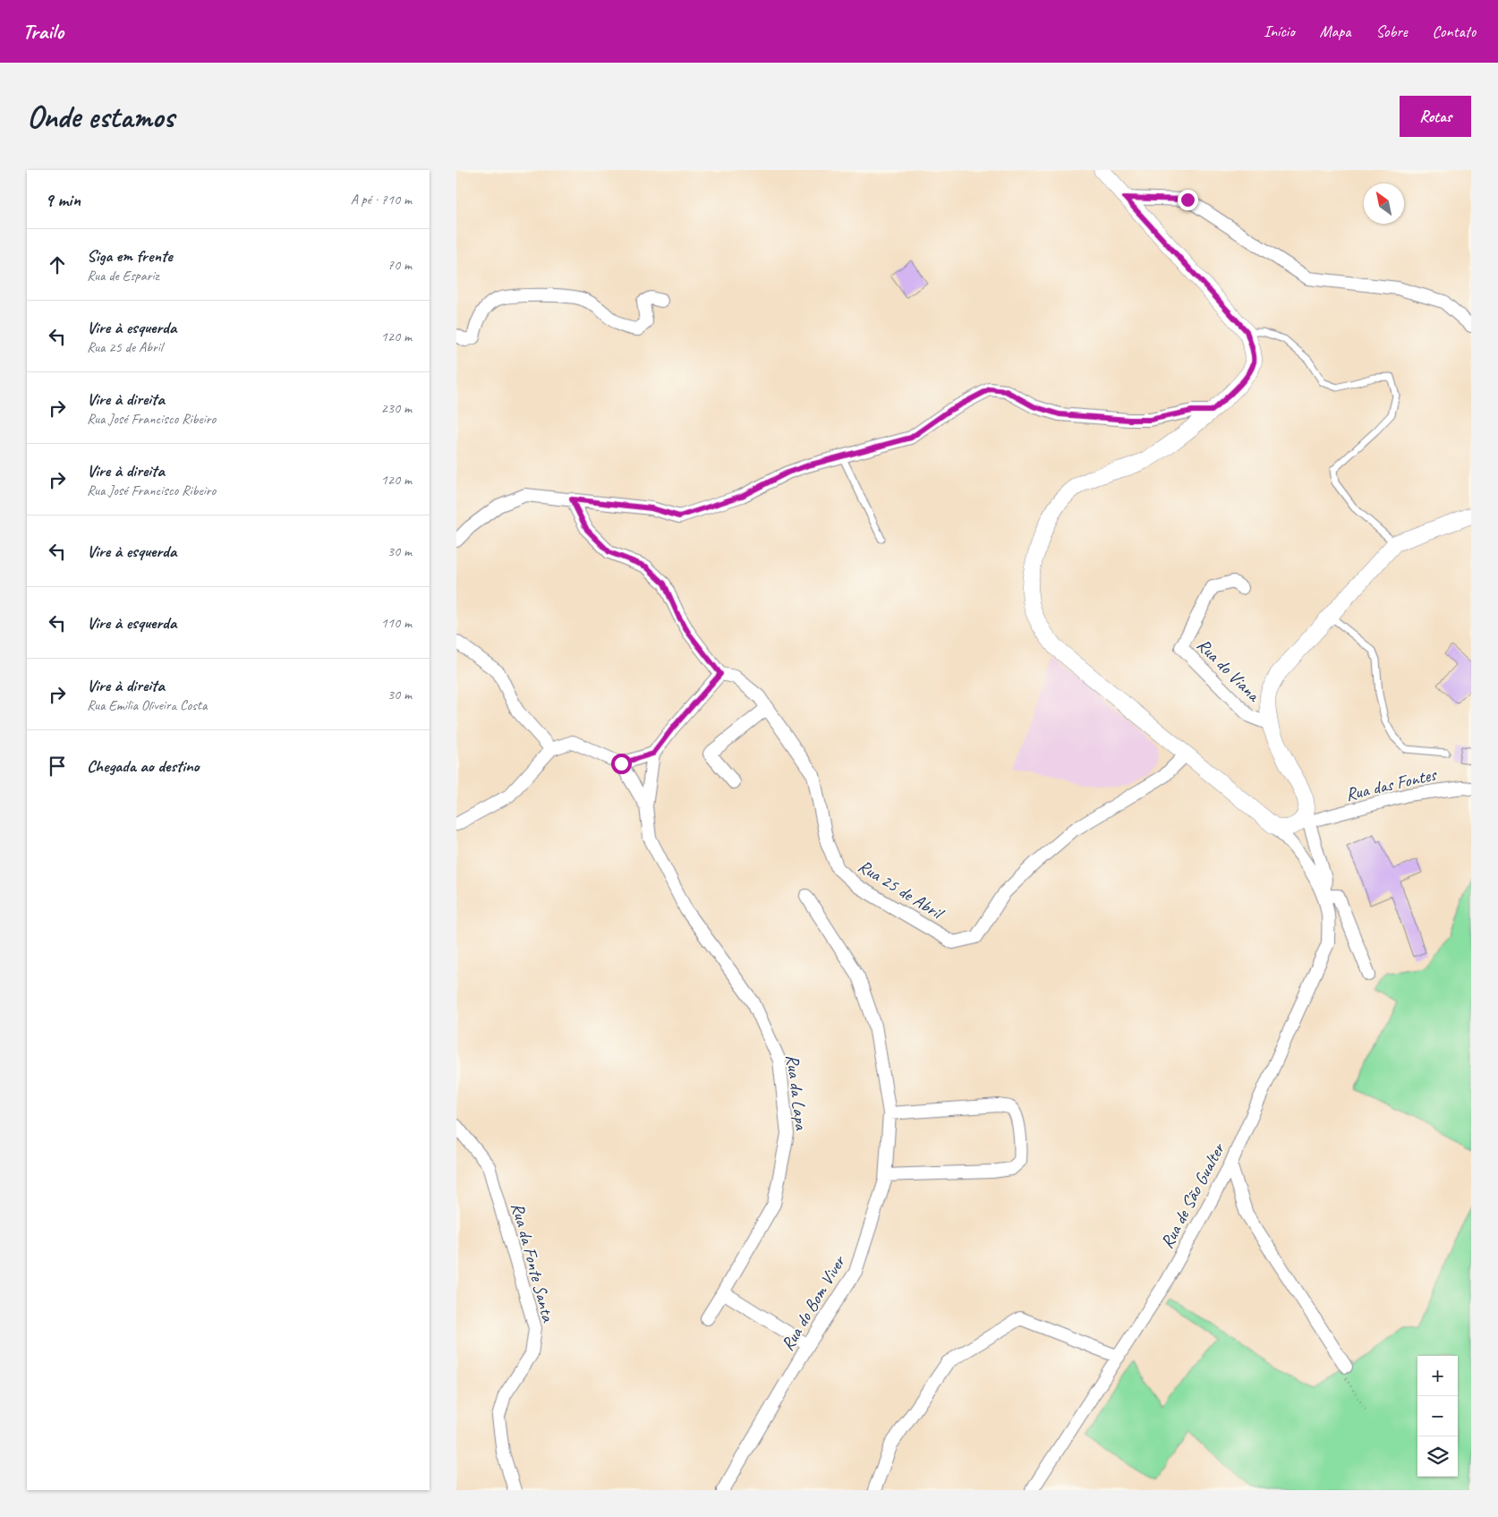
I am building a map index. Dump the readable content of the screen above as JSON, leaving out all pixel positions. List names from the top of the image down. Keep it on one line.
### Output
{"streets":{"street":["Rua do Viana","Rua das Fontes","Rua 25 de Abril","Rua da Lapa","Rua de São Gualter","Rua da Fonte Santa","Rua do Bom Viver"]},"crossings":[["Rua das Fontes","Rua de São Gualter"]],"north":"top left","page":{"header":"Trailo","nav":["Início","Mapa","Sobre","Contato"],"buttons":"Rotas","title":"Onde estamos","heading":["9 min","A pé · 710 m"],"list":[["Siga em frente","Rua de Espariz","70 m"],["Vire à esquerda","Rua 25 de Abril","120 m"],["Vire à direita","Rua José Francisco Ribeiro","230 m"],["Vire à direita","Rua José Francisco Ribeiro","120 m"],["Vire à esquerda","30 m"],["Vire à esquerda","110 m"],["Vire à direita","Rua Emilia Oliveira Costa","30 m"],"Chegada ao destino"],"map_buttons":["+","−"]}}
